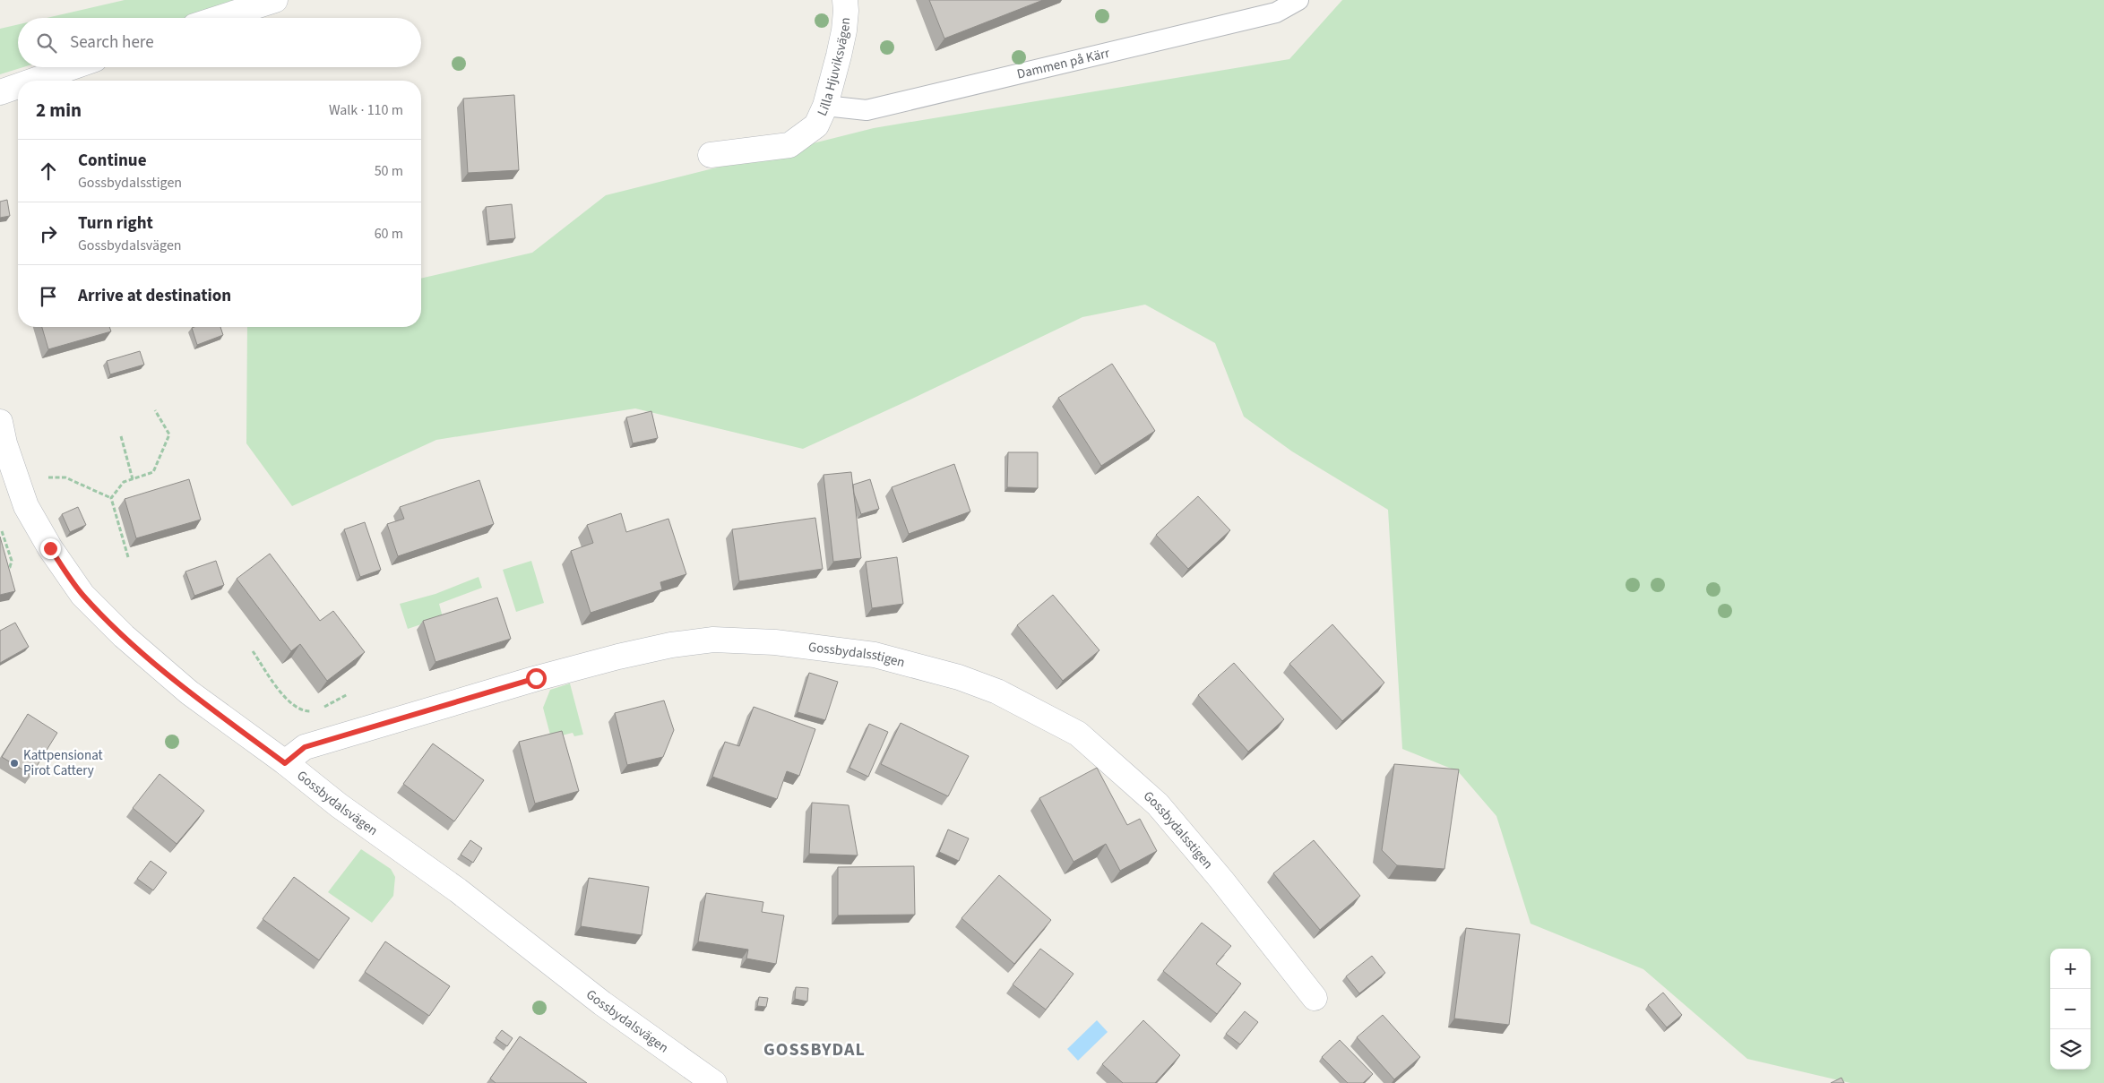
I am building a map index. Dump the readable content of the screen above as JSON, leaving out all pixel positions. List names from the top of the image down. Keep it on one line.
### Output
{"streets":{"street":["Lilla Hjuviksvägen","Gossbydalsstigen","Gossbydalsvägen"],"lane":["Dammen på Kärr"]},"crossings":[["Dammen på Kärr","Lilla Hjuviksvägen"],["Gossbydalsstigen","Gossbydalsvägen"]],"districts":["GOSSBYDAL"],"places":["Kattpensionat Pirot Cattery"],"page":{"search":"Search here","heading":["2 min","Walk · 110 m"],"list":[["Continue","Gossbydalsstigen","50 m"],["Turn right","Gossbydalsvägen","60 m"],"Arrive at destination"],"map_buttons":["+","−"]}}
